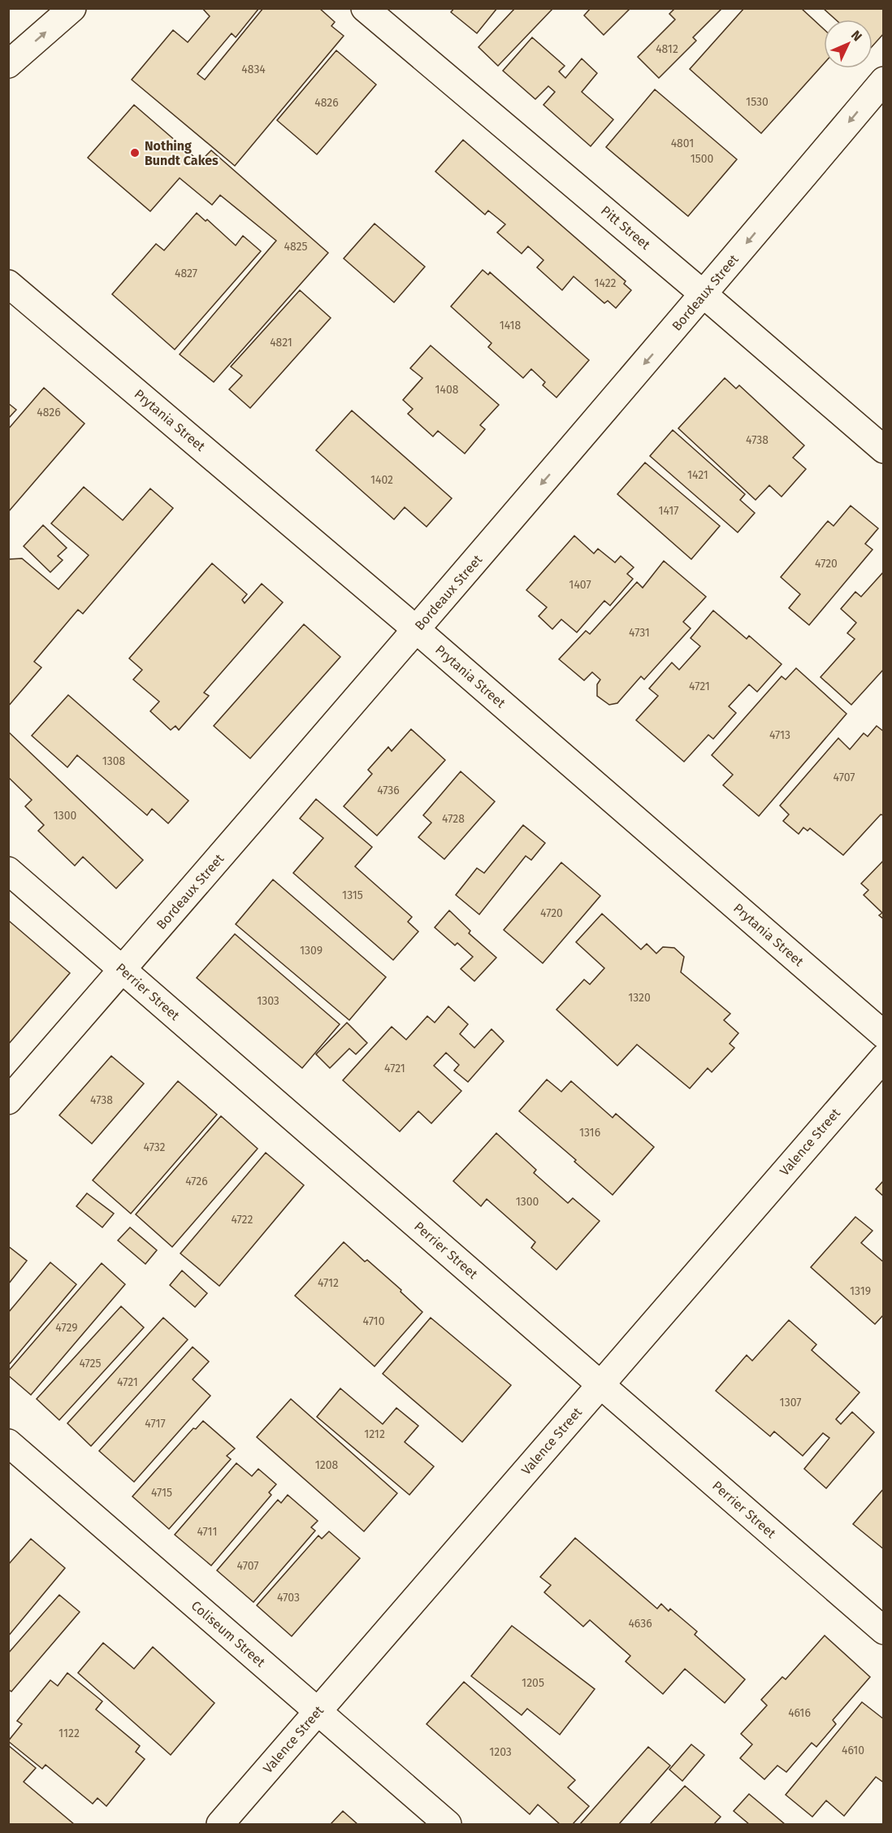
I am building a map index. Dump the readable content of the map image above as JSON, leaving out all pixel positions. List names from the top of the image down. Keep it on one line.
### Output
{"streets":{"street":["Pitt Street","Bordeaux Street","Prytania Street","Perrier Street","Valence Street","Coliseum Street"]},"crossings":[["Pitt Street","Bordeaux Street"],["Bordeaux Street","Prytania Street"],["Bordeaux Street","Perrier Street"],["Perrier Street","Valence Street"],["Valence Street","Coliseum Street"]],"one_way":["Bordeaux Street"],"places":["Nothing Bundt Cakes"],"house_numbers":["4812","4834","1530","4826","4801","1500","4825","4827","1422","1418","4821","1408","4826","4738","1421","1402","1417","4720","1407","4731","4721","4713","1308","4707","4736","1300","4728","1315","4720","1309","1320","1303","4721","4738","1316","4732","4726","1300","4722","4712","1319","4710","4729","4725","4721","1307","4717","1212","1208","4715","4711","4707","4703","4636","1205","4616","1122","4610","1203"],"north":"top right"}
